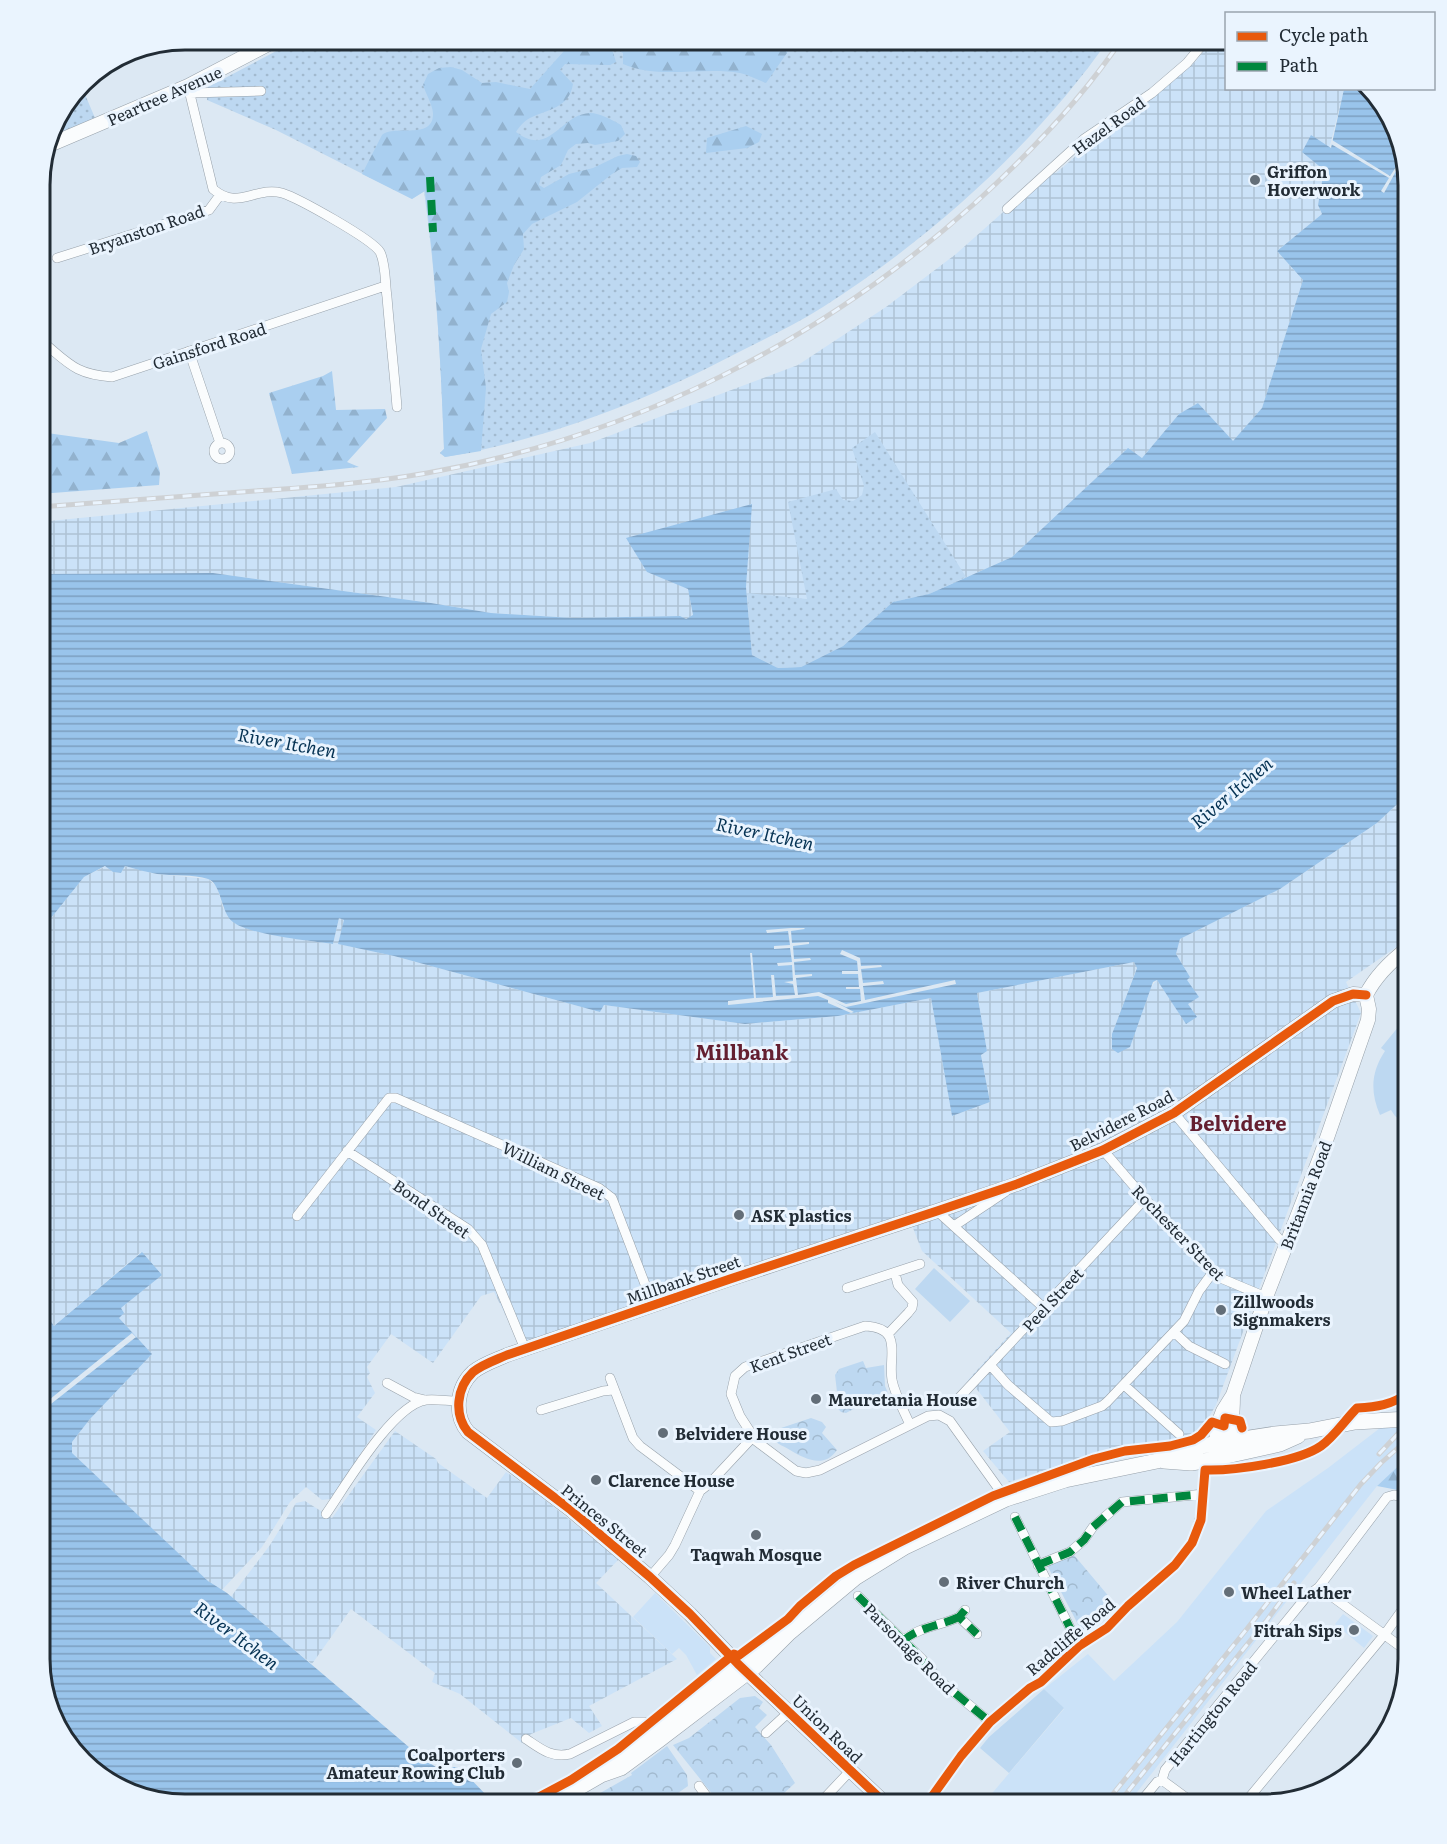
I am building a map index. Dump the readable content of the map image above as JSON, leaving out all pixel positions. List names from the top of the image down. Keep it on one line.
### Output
{"streets":{"street":["Peartree Avenue","Hazel Road","Bryanston Road","Gainsford Road","Belvidere Road","William Street","Britannia Road","Bond Street","Rochester Street","Millbank Street","Peel Street","Kent Street","Princes Street","Radcliffe Road","Parsonage Road","Hartington Road","Union Road"]},"crossings":[["Bryanston Road","Gainsford Road"],["Belvidere Road","Britannia Road"],["Belvidere Road","Rochester Street"],["Belvidere Road","Millbank Street"],["William Street","Bond Street"],["William Street","Millbank Street"],["Britannia Road","Rochester Street"],["Bond Street","Millbank Street"],["Rochester Street","Peel Street"],["Millbank Street","Princes Street"],["Princes Street","Union Road"],["Radcliffe Road","Parsonage Road"]],"districts":["Millbank","Belvidere"],"water":["River Itchen"],"places":["Griffon Hoverwork","ASK plastics","Zillwoods Signmakers","Mauretania House","Belvidere House","Clarence House","Taqwah Mosque","River Church","Wheel Lather","Fitrah Sips","Coalporters Amateur Rowing Club"],"legend":["Cycle path","Path"]}
